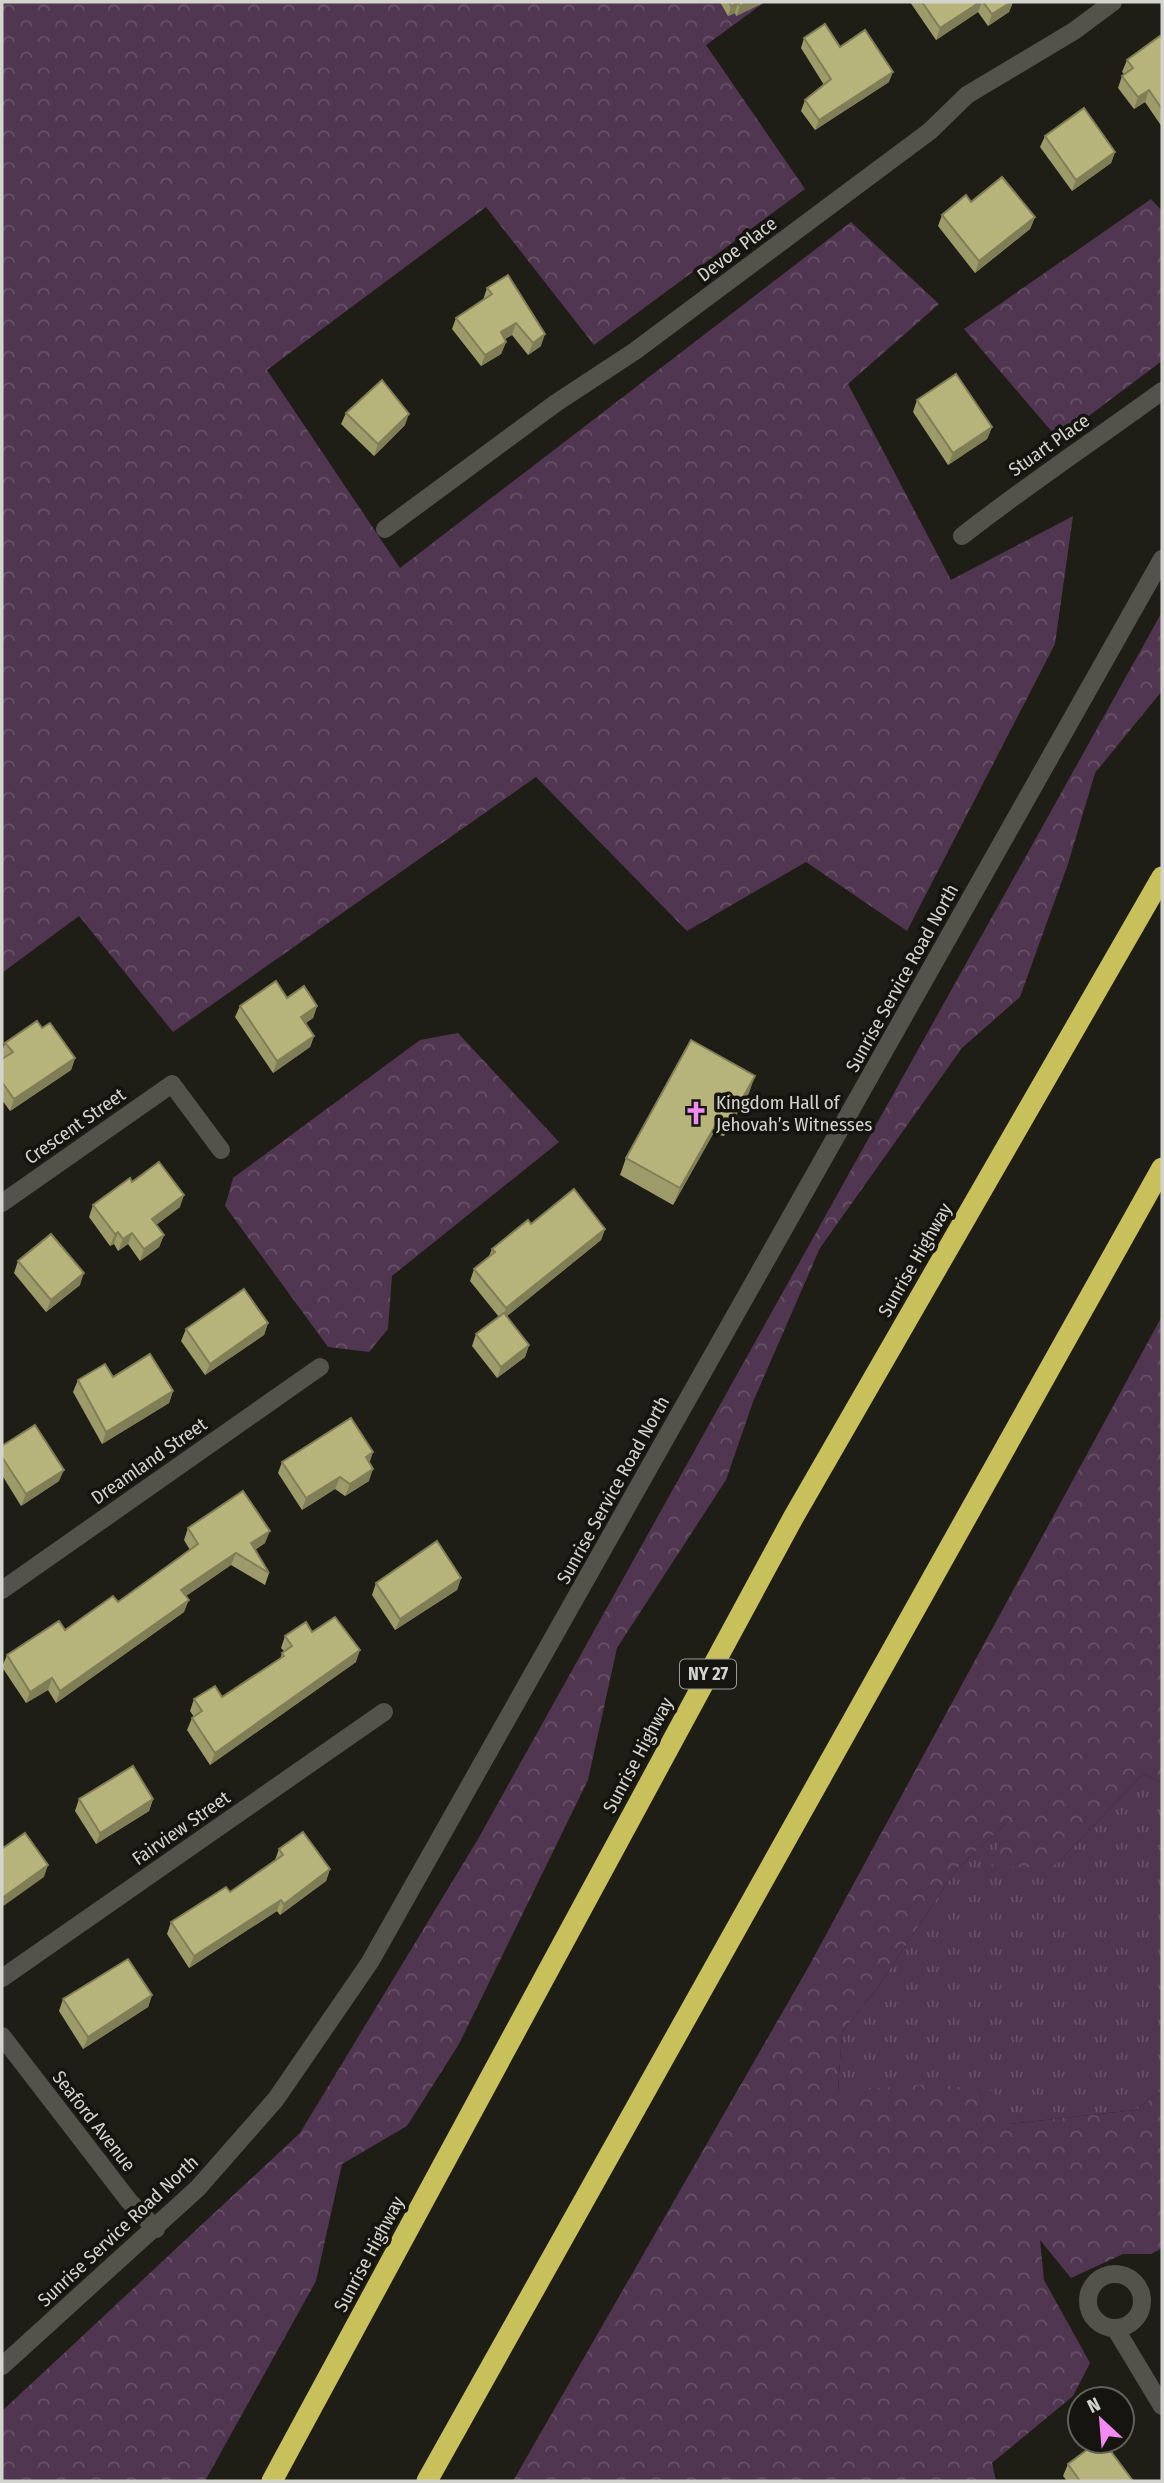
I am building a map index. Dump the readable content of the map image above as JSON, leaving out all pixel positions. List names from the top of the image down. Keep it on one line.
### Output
{"streets":{"highway":["Sunrise Highway","NY 27"],"street":["Devoe Place","Stuart Place","Sunrise Service Road North","Crescent Street","Dreamland Street","Fairview Street","Seaford Avenue"]},"crossings":[["Sunrise Service Road North","Seaford Avenue"]],"places":{"church":["Kingdom Hall of Jehovah’s Witnesses"]},"north":"top left"}
